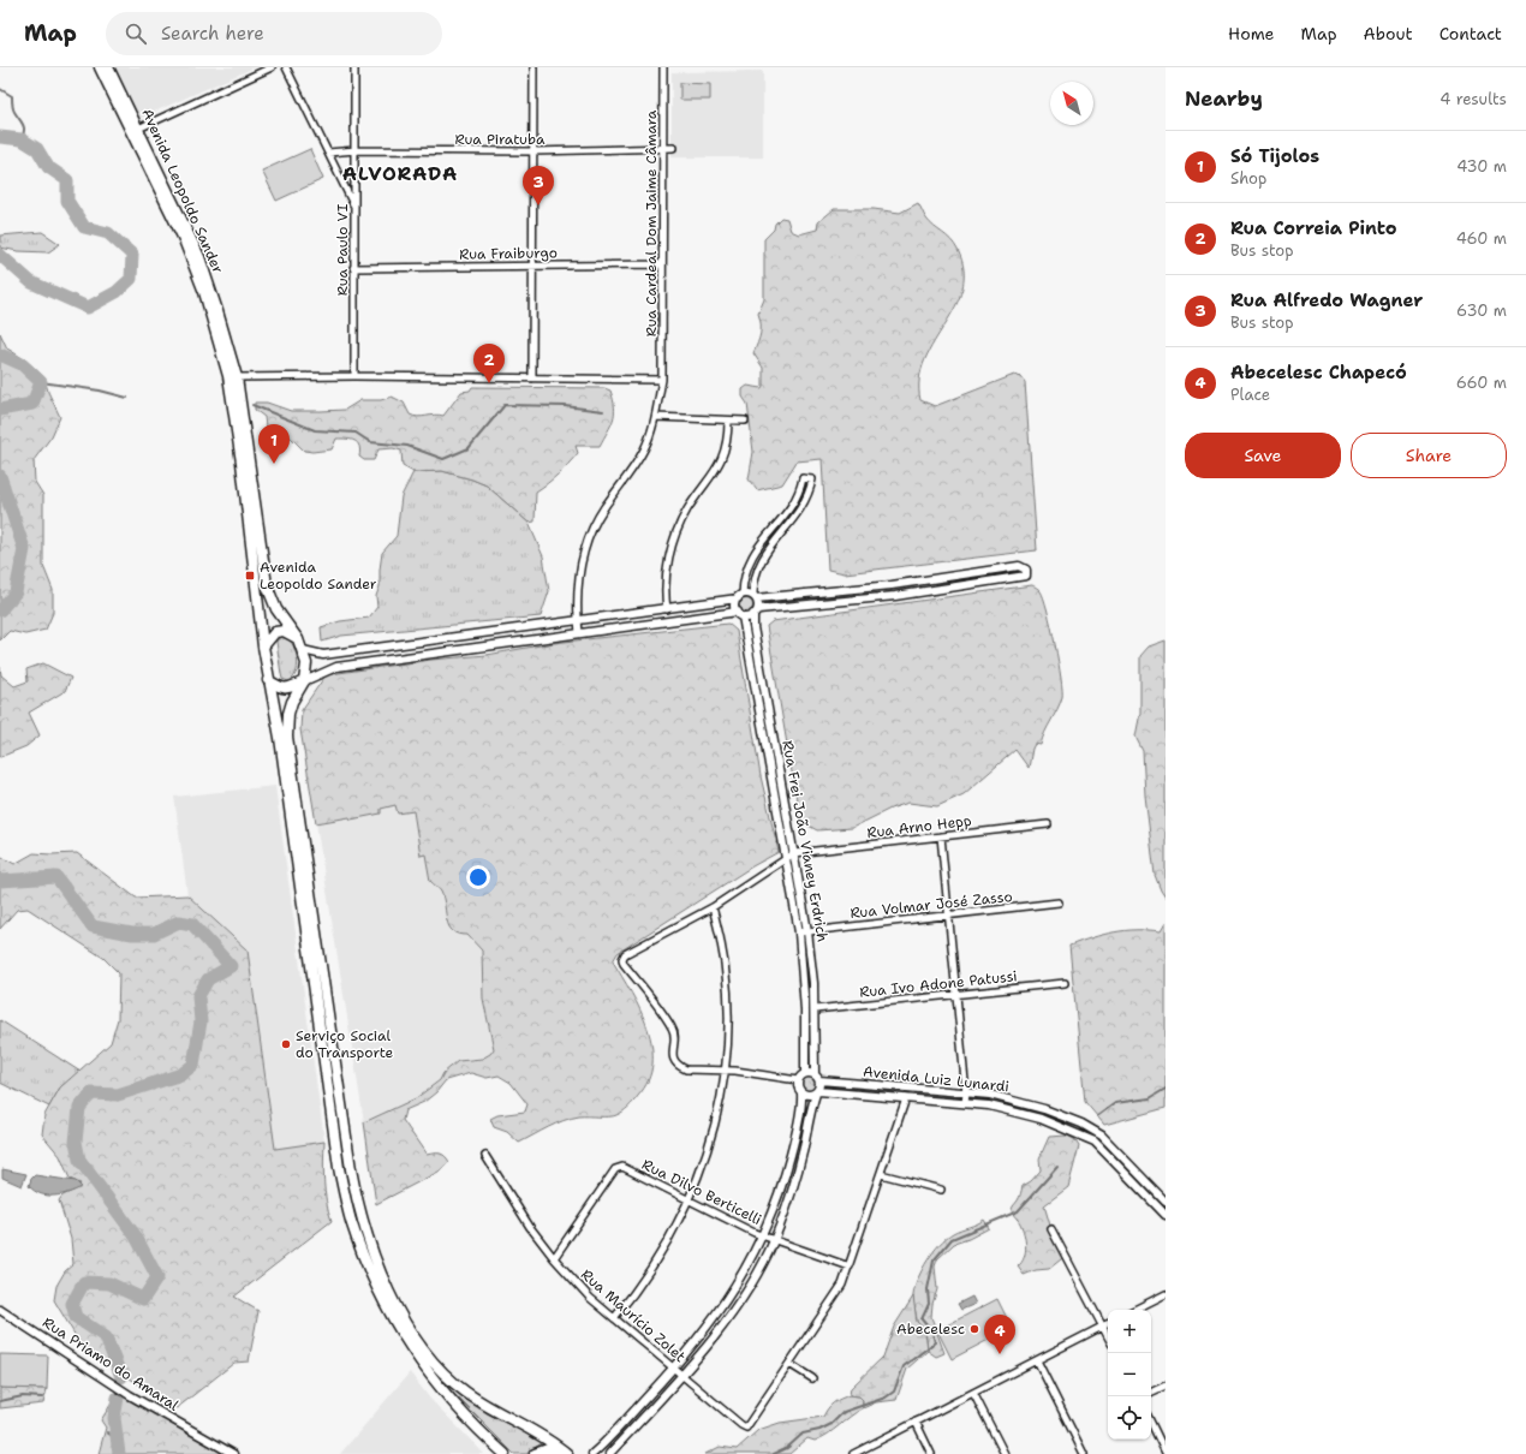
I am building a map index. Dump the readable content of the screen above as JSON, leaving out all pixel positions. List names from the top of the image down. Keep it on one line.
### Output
{"streets":{"highway":["Avenida Leopoldo Sander"],"street":["Rua Piratuba","Rua Cardeal Dom Jaime Câmara","Rua Paulo VI","Rua Fraiburgo","Rua Arno Hepp","Rua Frei João Vianey Erdrich","Rua Volmar José Zasso","Rua Ivo Adone Patussi","Avenida Luiz Lunardi","Rua Dilvo Berticelli","Rua Maurício Zolet","Rua Priamo do Amaral"]},"crossings":[["Rua Piratuba","Rua Cardeal Dom Jaime Câmara"],["Rua Piratuba","Rua Paulo VI"],["Rua Cardeal Dom Jaime Câmara","Rua Fraiburgo"],["Rua Paulo VI","Rua Fraiburgo"],["Rua Arno Hepp","Rua Frei João Vianey Erdrich"],["Rua Frei João Vianey Erdrich","Rua Volmar José Zasso"],["Rua Frei João Vianey Erdrich","Rua Ivo Adone Patussi"],["Rua Frei João Vianey Erdrich","Avenida Luiz Lunardi"],["Rua Dilvo Berticelli","Rua Maurício Zolet"]],"districts":["ALVORADA"],"places":{"transit":["Avenida Leopoldo Sander"],"other":["Serviço Social do Transporte","Abecelesc"]},"north":"top left","page":{"header":"Map","search":"Search here","nav":["Home","Map","About","Contact"],"heading":["Nearby","4 results"],"list":[{"mark":"1","name":"Só Tijolos","note":"Shop","value":"430 m"},{"mark":"2","name":"Rua Correia Pinto","note":"Bus stop","value":"460 m"},{"mark":"3","name":"Rua Alfredo Wagner","note":"Bus stop","value":"630 m"},{"mark":"4","name":"Abecelesc Chapecó","note":"Place","value":"660 m"}],"pins":["3","2","1","4"],"buttons":["Save","Share"],"map_buttons":["+","−"]}}
